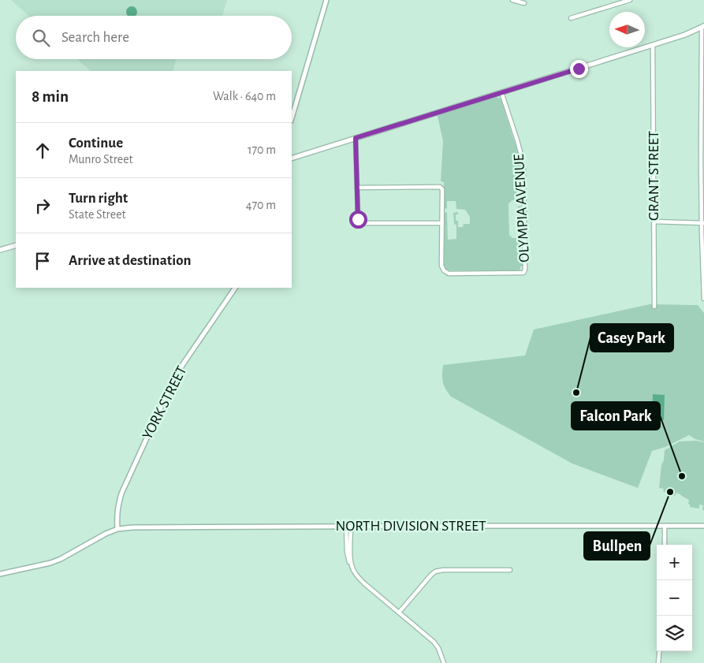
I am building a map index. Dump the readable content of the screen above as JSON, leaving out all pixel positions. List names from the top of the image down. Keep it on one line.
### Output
{"streets":{"street":["GRANT STREET","OLYMPIA AVENUE","YORK STREET","NORTH DIVISION STREET"]},"crossings":[["YORK STREET","NORTH DIVISION STREET"]],"places":["Casey Park","Falcon Park","Bullpen"],"north":"left","page":{"search":"Search here","heading":["8 min","Walk · 640 m"],"list":[["Continue","Munro Street","170 m"],["Turn right","State Street","470 m"],"Arrive at destination"],"map_buttons":["+","−"]}}
